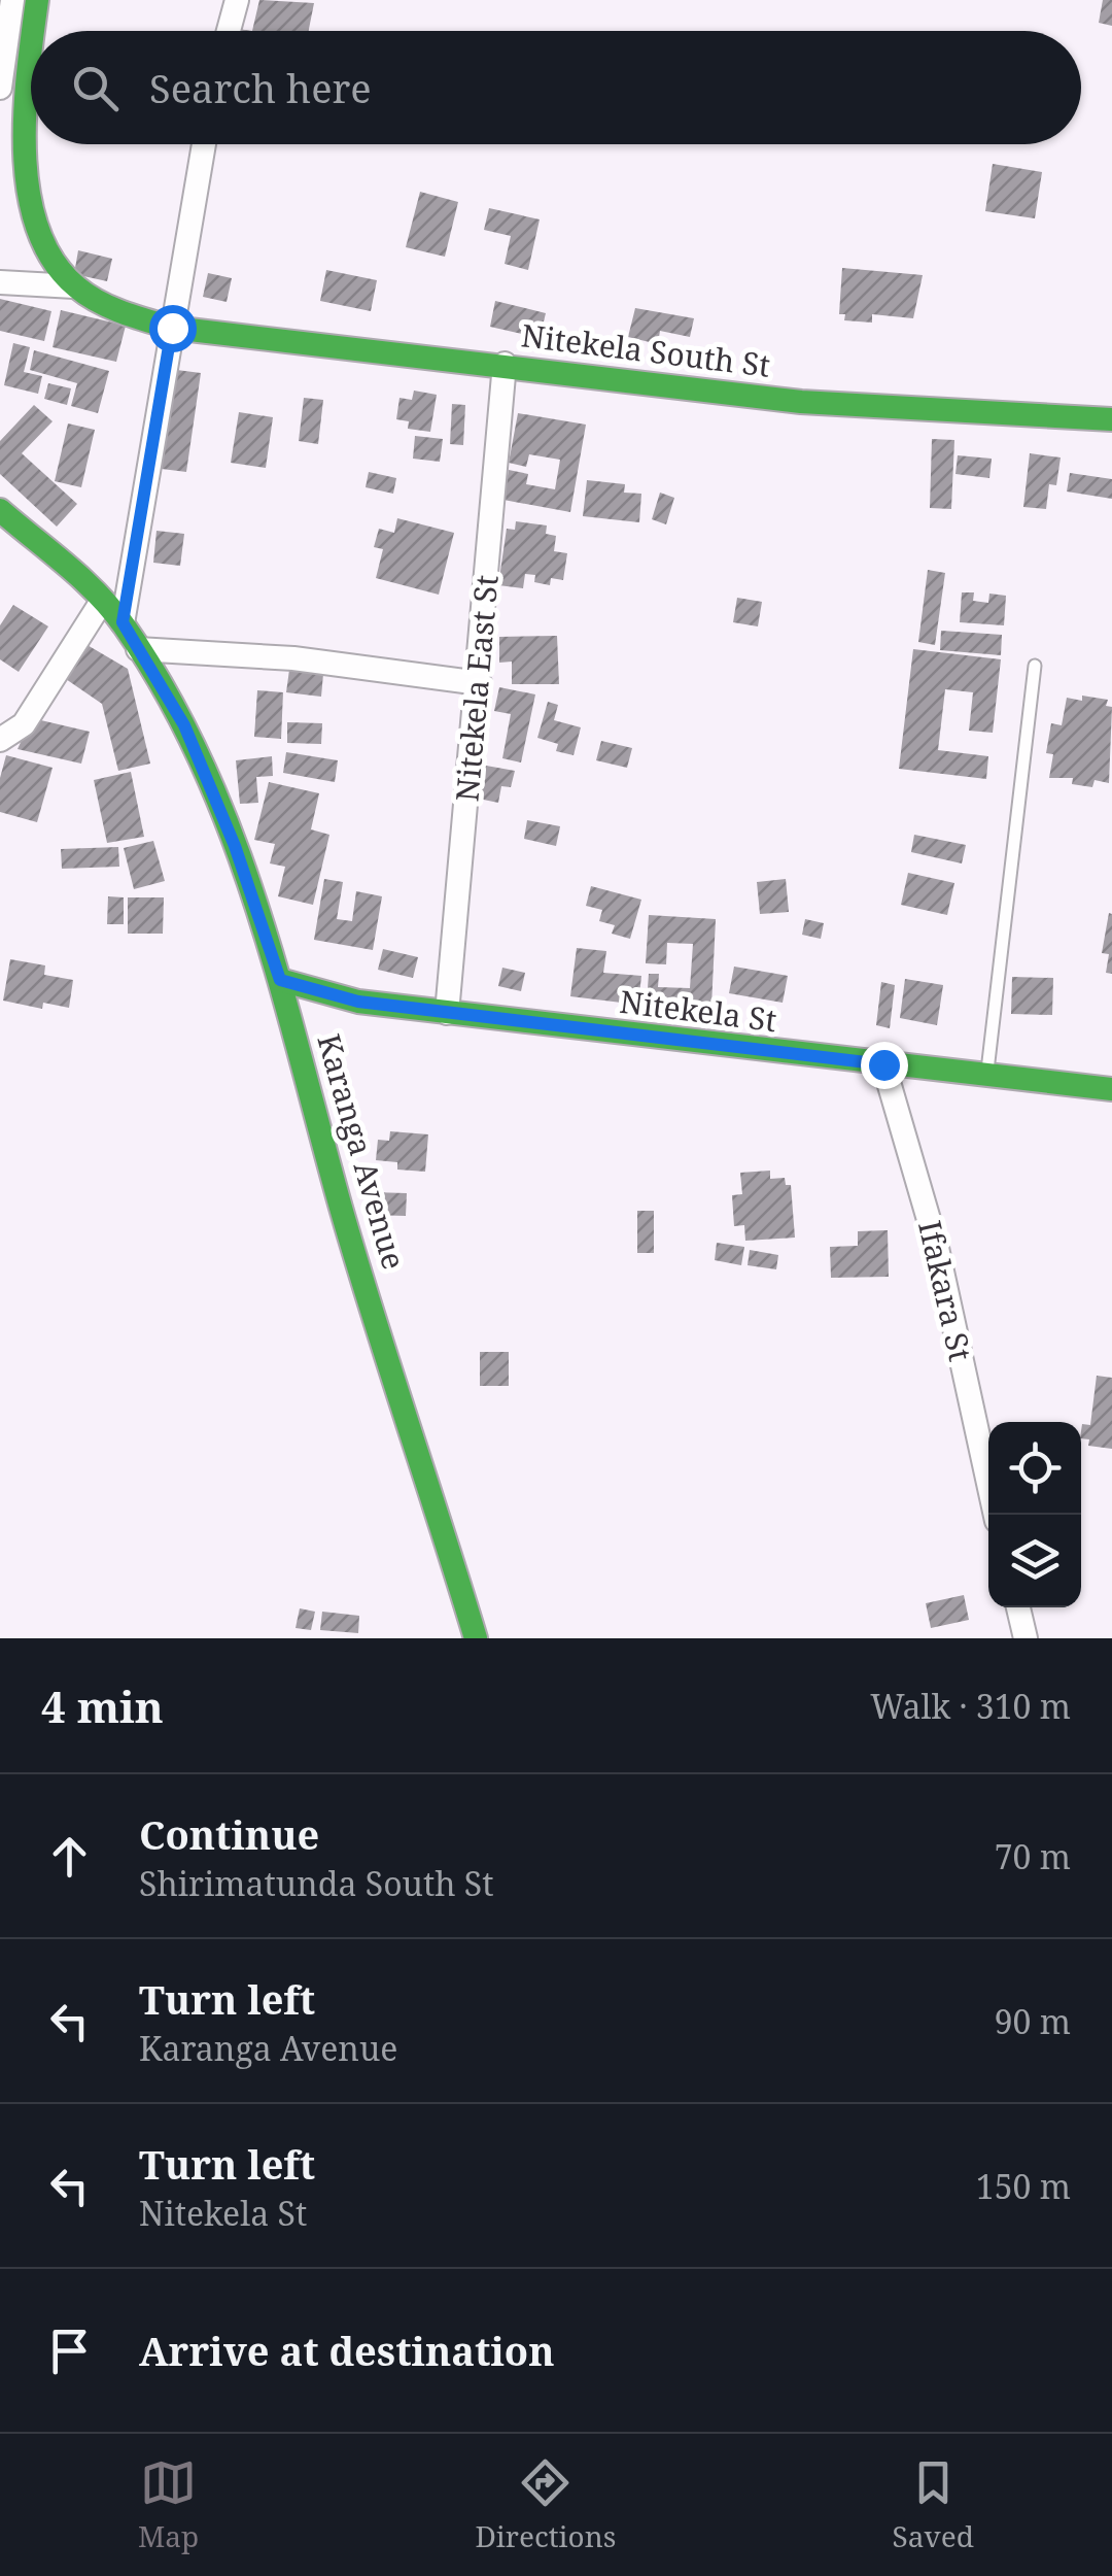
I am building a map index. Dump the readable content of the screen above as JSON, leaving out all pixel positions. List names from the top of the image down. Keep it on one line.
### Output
{"streets":{"street":["Nitekela South St","Nitekela East St","Nitekela St","Karanga Avenue","Ifakara St"]},"crossings":[["Nitekela South St","Nitekela East St"],["Nitekela East St","Nitekela St"],["Nitekela St","Karanga Avenue"],["Nitekela St","Ifakara St"]],"page":{"search":"Search here","heading":["4 min","Walk · 310 m"],"list":[["Continue","Shirimatunda South St","70 m"],["Turn left","Karanga Avenue","90 m"],["Turn left","Nitekela St","150 m"],"Arrive at destination"],"nav":["Map","Directions","Saved"]}}
